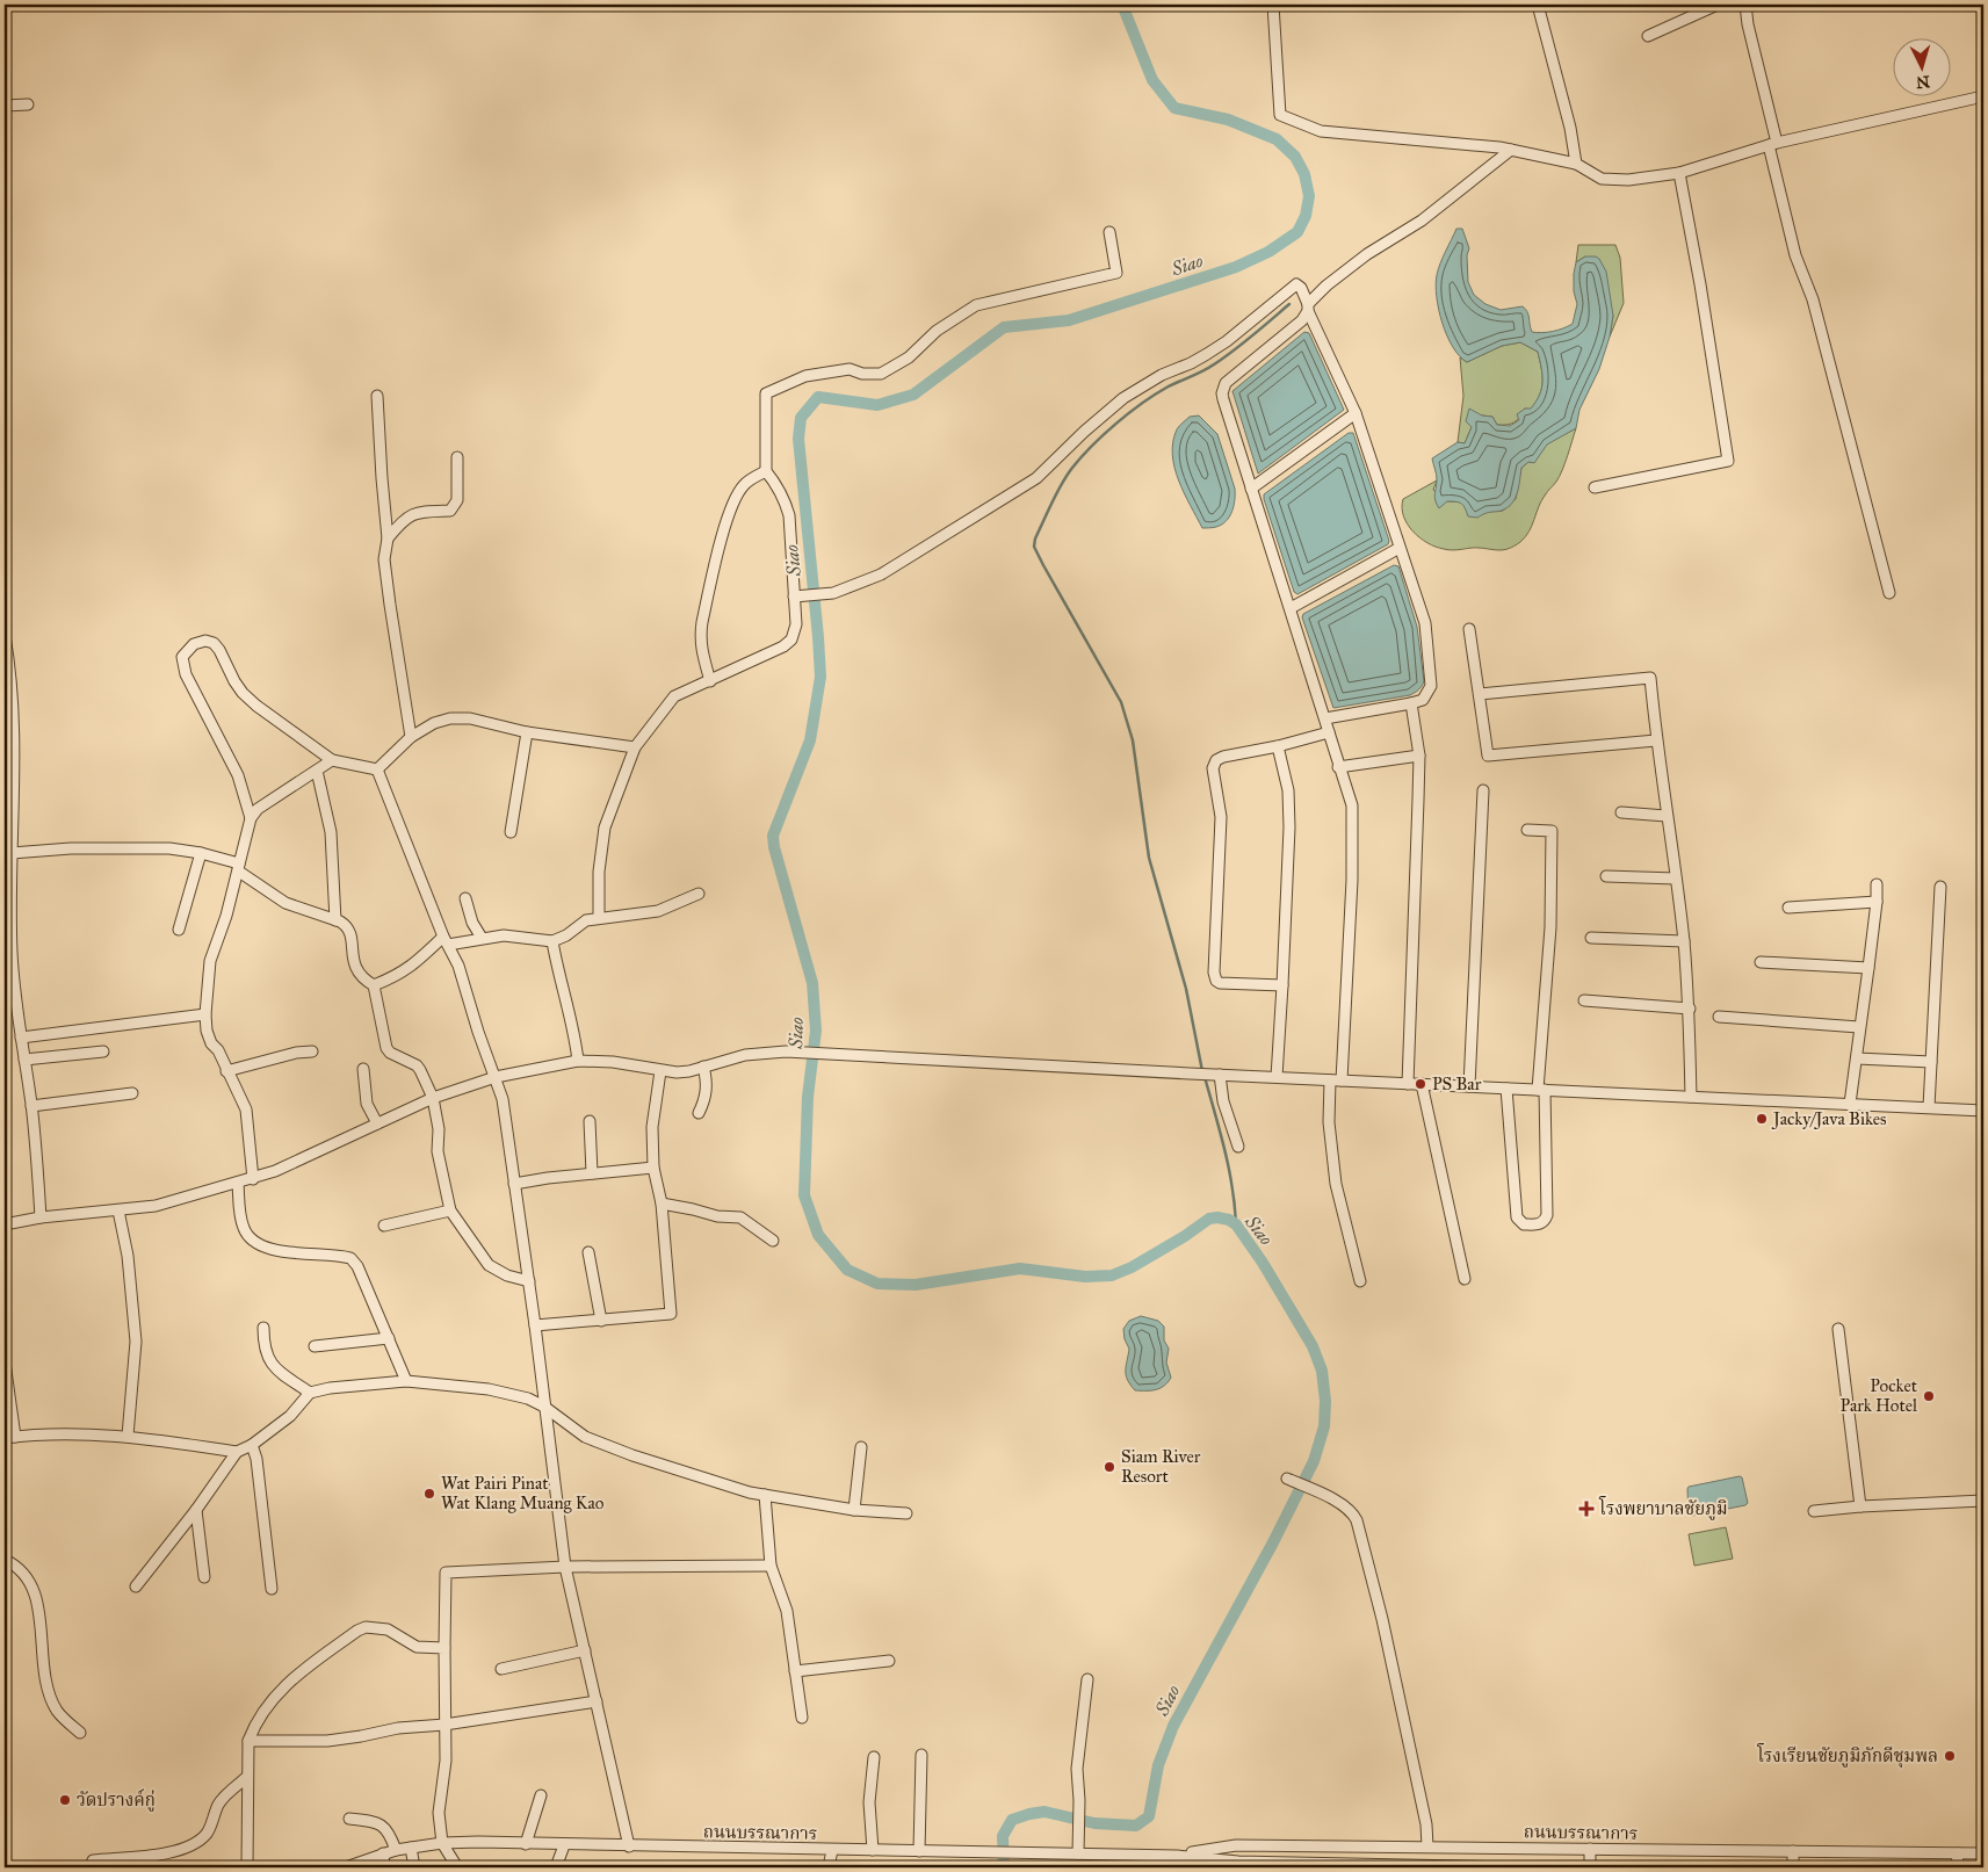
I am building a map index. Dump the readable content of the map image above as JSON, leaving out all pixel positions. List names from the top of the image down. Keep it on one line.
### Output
{"streets":{"street":["ถนนบรรณาการ"]},"water":["Siao"],"places":{"other":["PS Bar","Jacky/Java Bikes","Pocket Park Hotel","Siam River Resort","Wat Pairi Pinat Wat Klang Muang Kao","โรงเรียนชัยภูมิภักดีชุมพล","วัดปรางค์กู่"],"health":["โรงพยาบาลชัยภูมิ"]},"north":"bottom"}
